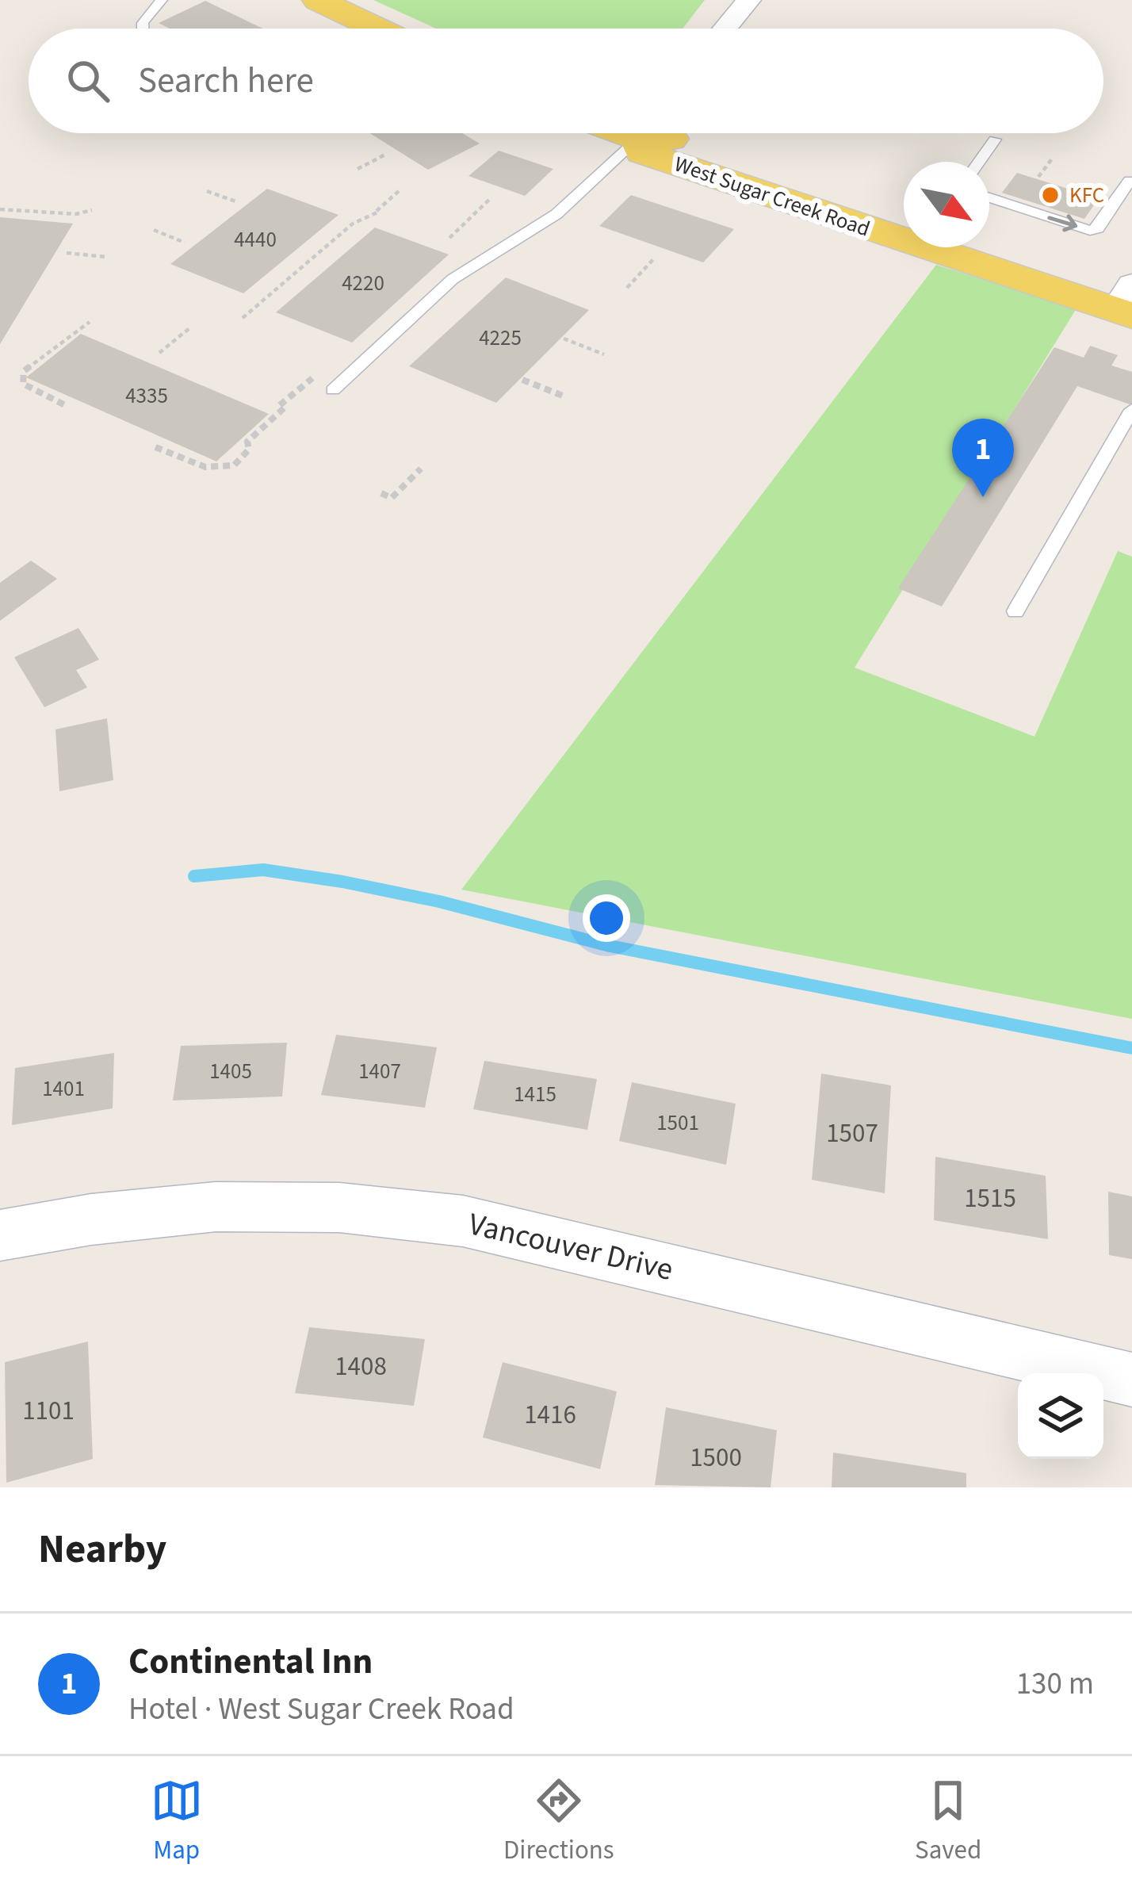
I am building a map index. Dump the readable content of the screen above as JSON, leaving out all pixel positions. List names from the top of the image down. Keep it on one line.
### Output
{"streets":{"main road":["West Sugar Creek Road"],"street":["Vancouver Drive"]},"places":["KFC"],"house_numbers":["4440","4220","4225","4335","1405","1407","1401","1415","1501","1507","1515","1408","1101","1416","1500"],"north":"bottom right","page":{"search":"Search here","pins":"1","heading":"Nearby","list":[{"mark":"1","name":"Continental Inn","note":"Hotel · West Sugar Creek Road","value":"130 m"}],"nav":["Map","Directions","Saved"]}}
